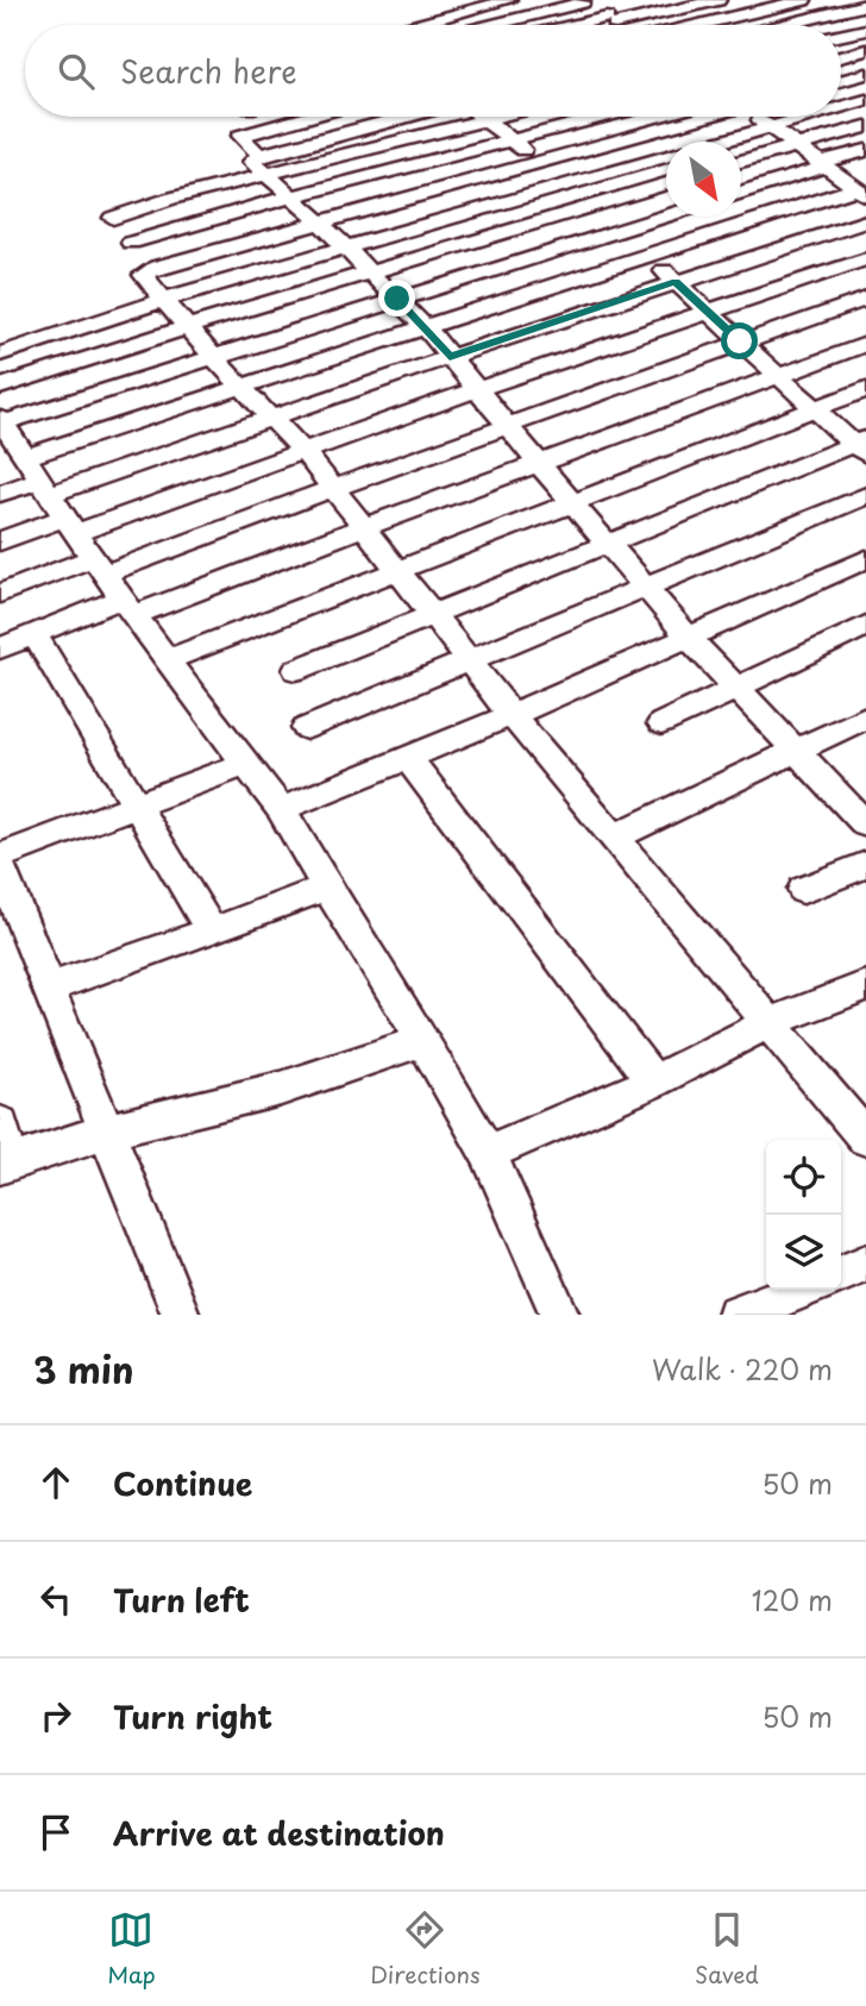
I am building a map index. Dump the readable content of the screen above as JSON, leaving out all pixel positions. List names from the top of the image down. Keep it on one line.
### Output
{"north":"bottom right","page":{"search":"Search here","heading":["3 min","Walk · 220 m"],"list":[["Continue","50 m"],["Turn left","120 m"],["Turn right","50 m"],"Arrive at destination"],"nav":["Map","Directions","Saved"]}}
